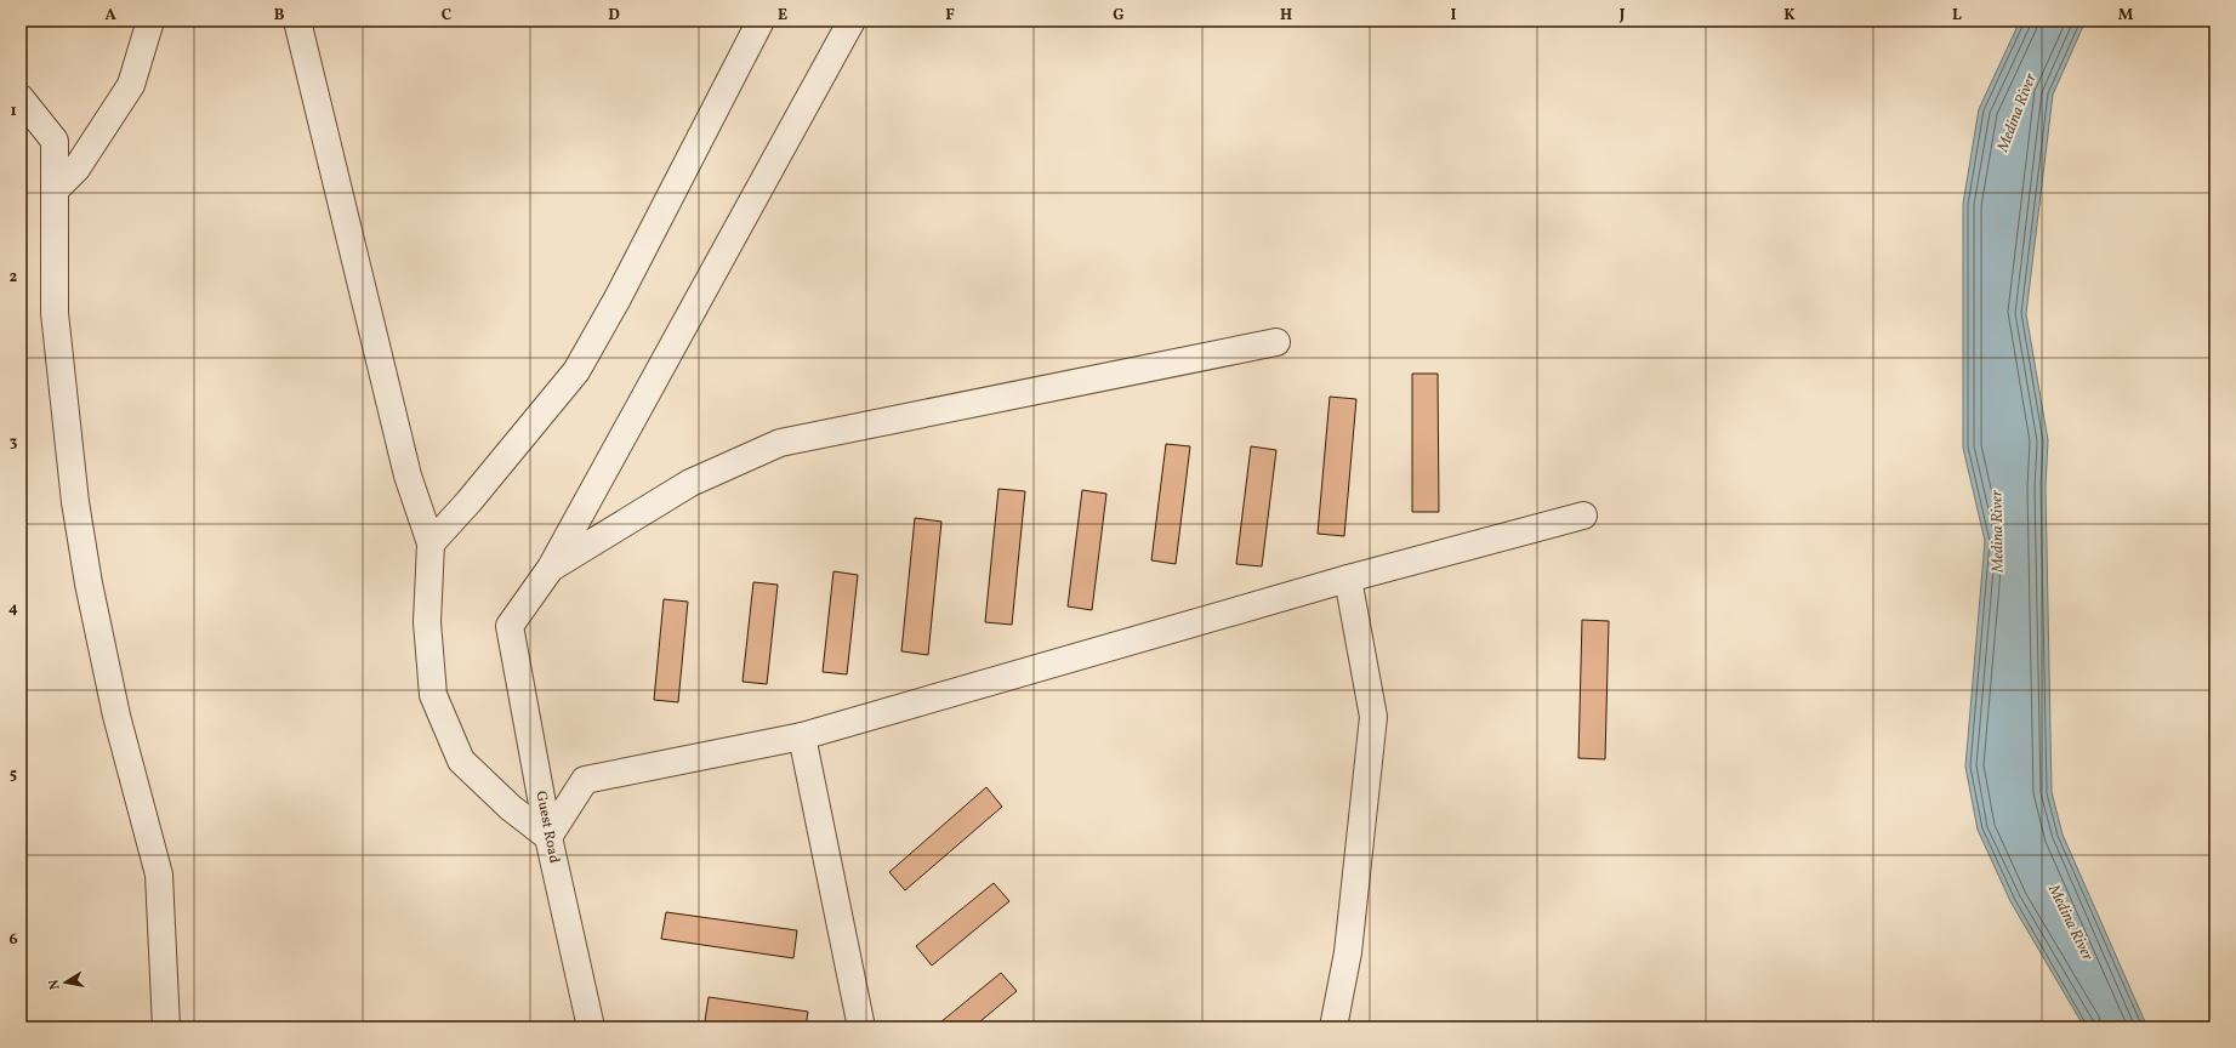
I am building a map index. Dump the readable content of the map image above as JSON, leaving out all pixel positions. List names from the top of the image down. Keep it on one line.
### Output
{"streets":{"lane":["Guest Road"]},"water":["Medina River"],"north":"left","grid":{"columns":["A","B","C","D","E","F","G","H","I","J","K","L","M"],"rows":["1","2","3","4","5","6"]}}
